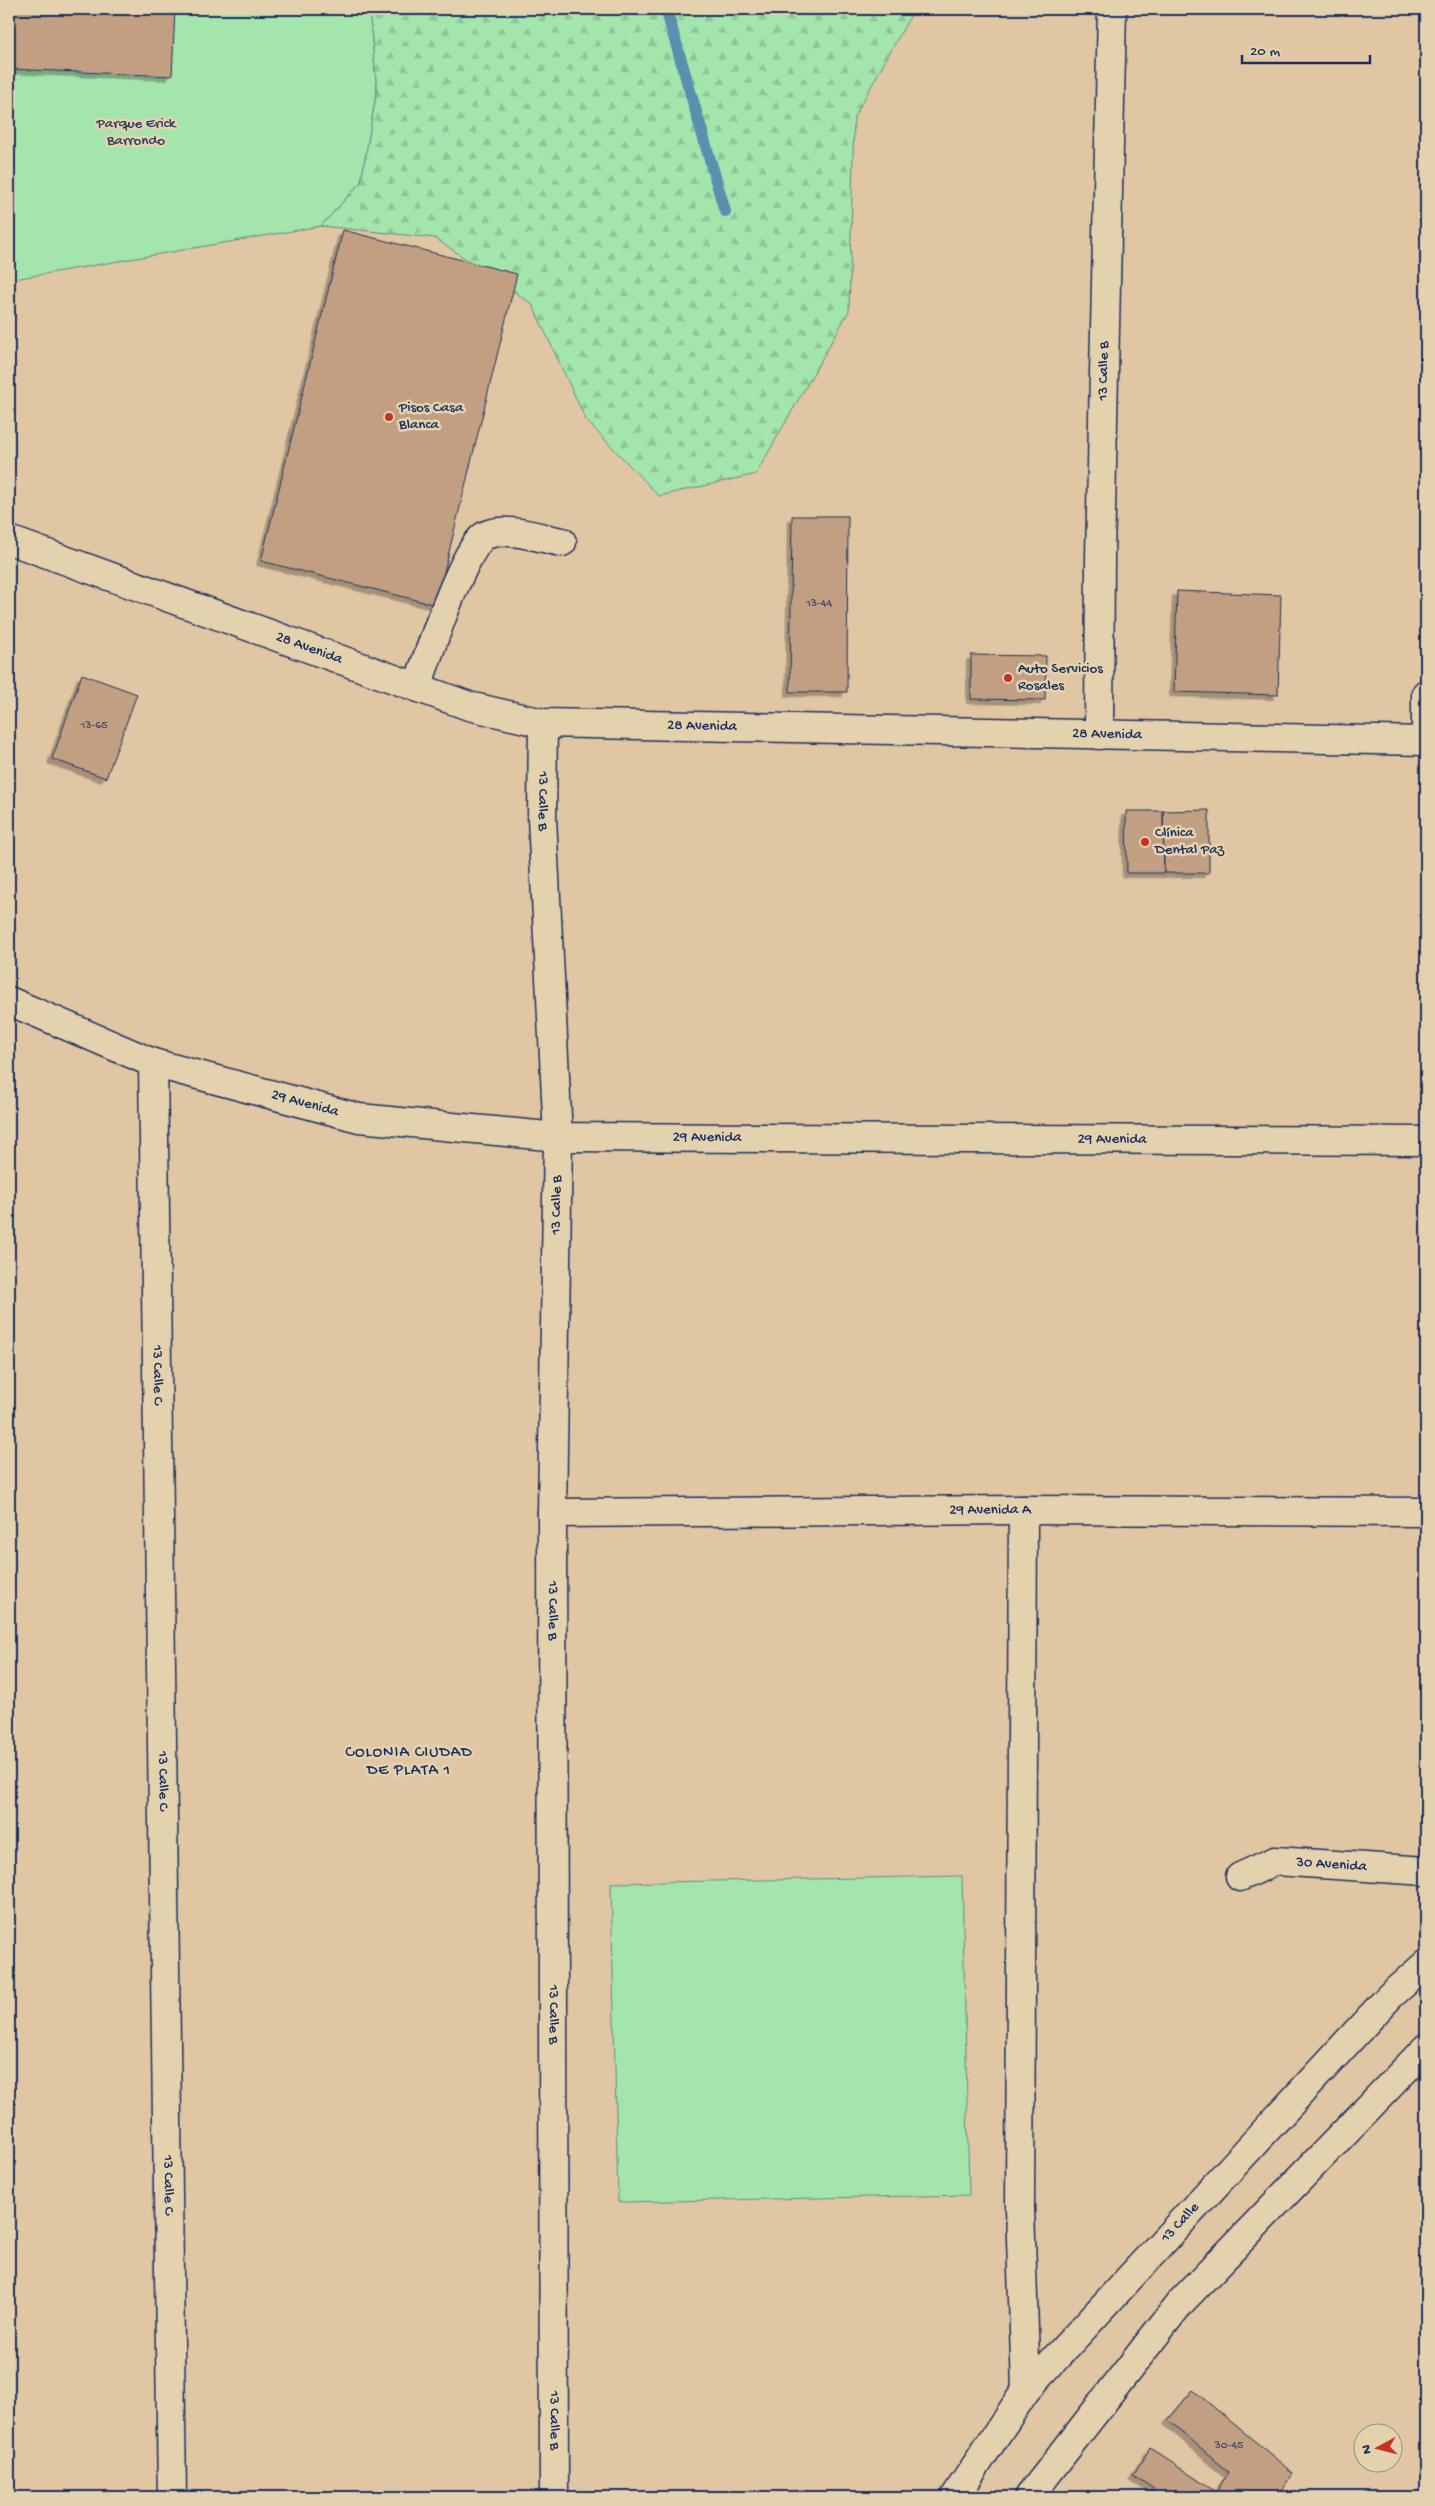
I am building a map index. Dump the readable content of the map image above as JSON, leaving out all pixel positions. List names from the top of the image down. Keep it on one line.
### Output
{"streets":{"street":["13 Calle B","28 Avenida","29 Avenida","13 Calle C","29 Avenida A","30 Avenida","13 Calle"]},"crossings":[["13 Calle B","28 Avenida"],["13 Calle B","29 Avenida"],["13 Calle B","29 Avenida A"],["29 Avenida","13 Calle C"]],"districts":["COLONIA CIUDAD DE PLATA 1"],"parks":["Parque Erick Barrondo"],"places":["Pisos Casa Blanca","Auto Servicios Rosales","Clínica Dental Paz"],"house_numbers":["13-44","13-65","30-45"],"scale_bar":"20 m","north":"left"}
